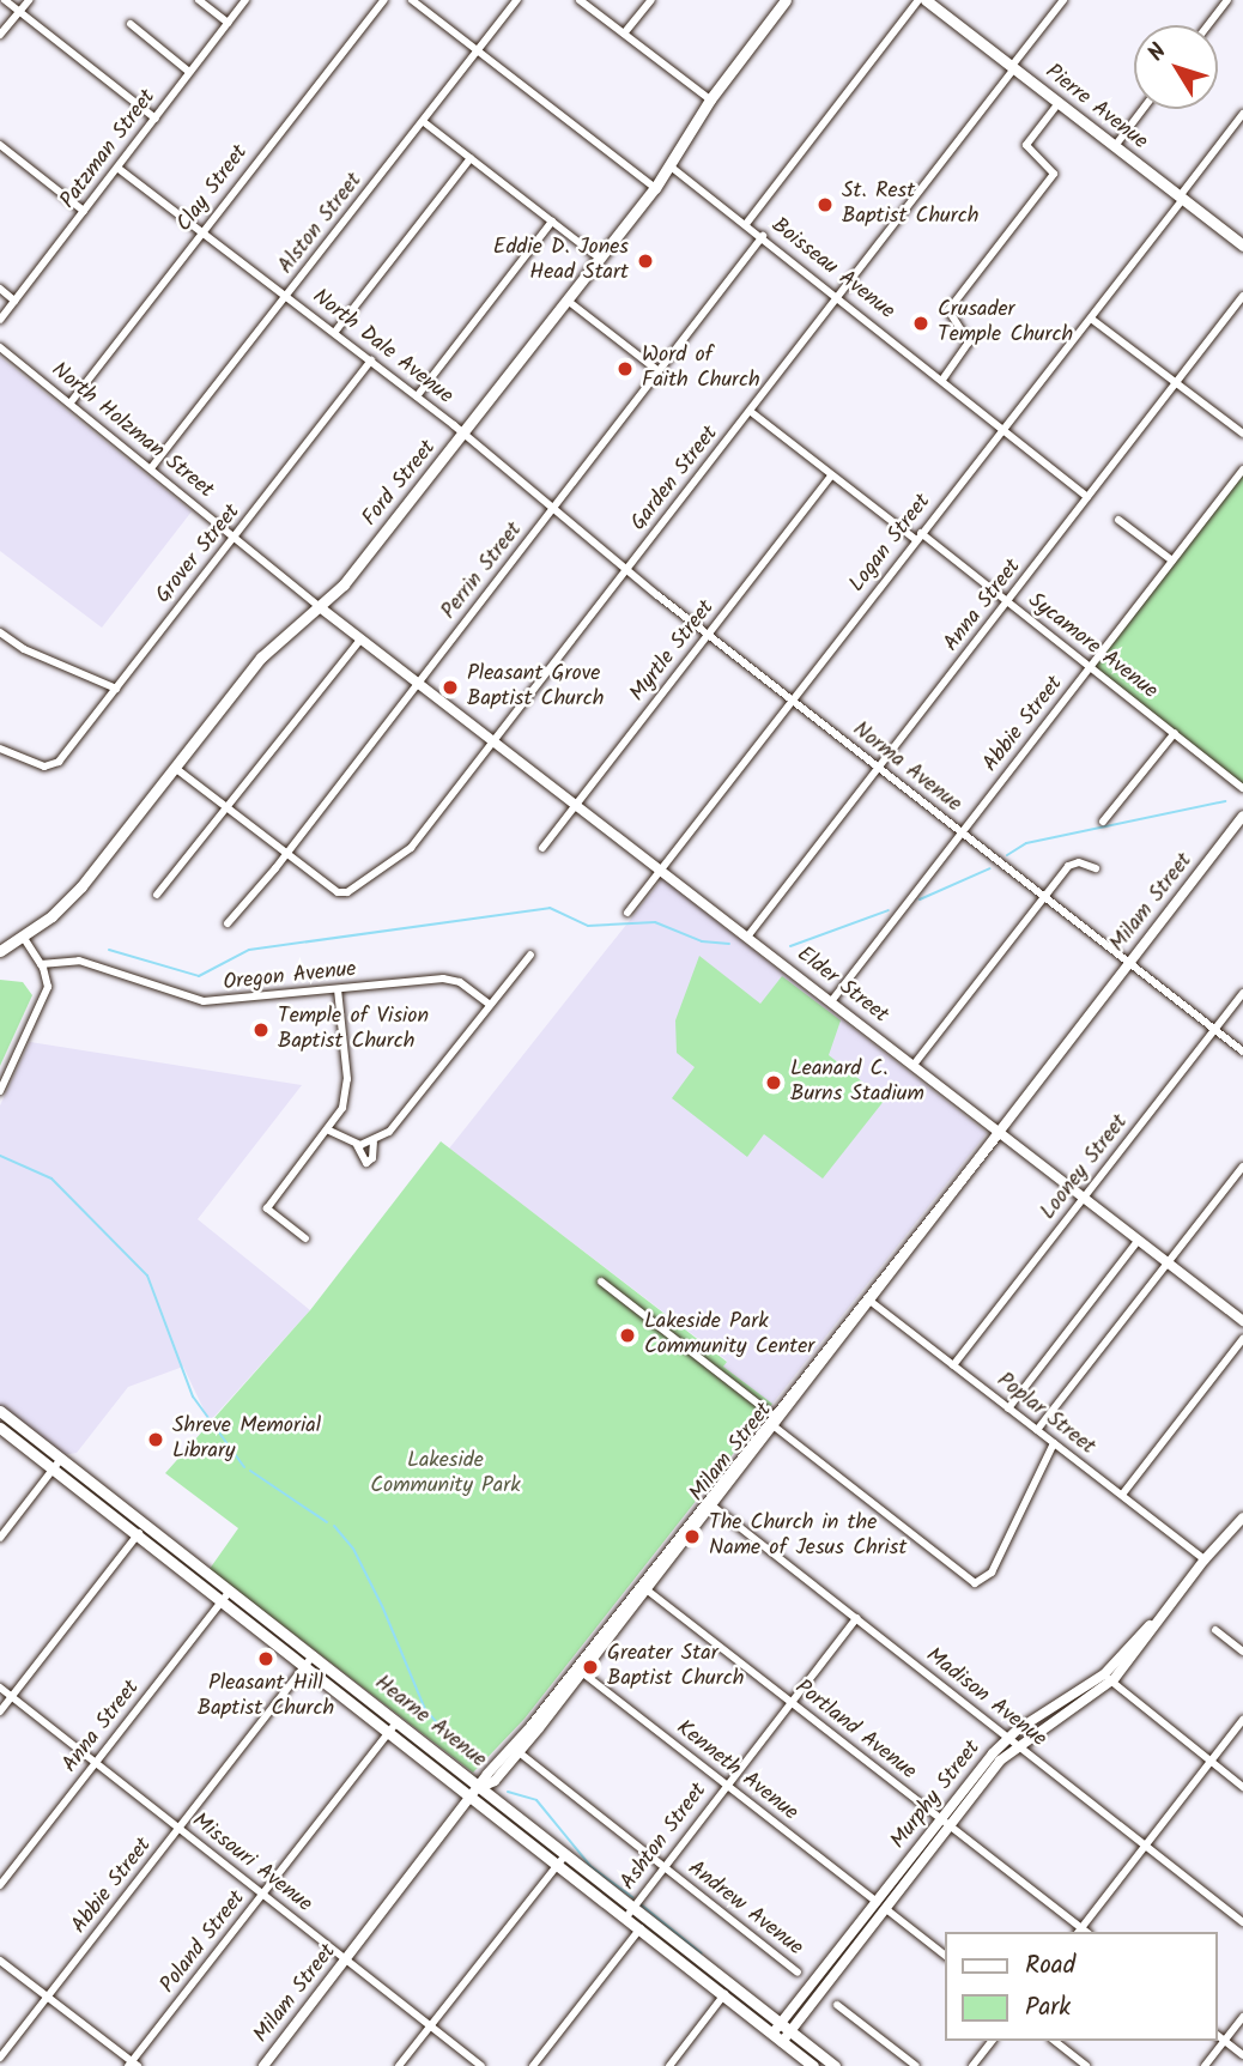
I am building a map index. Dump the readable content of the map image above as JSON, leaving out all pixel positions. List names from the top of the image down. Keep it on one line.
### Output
{"streets":{"main road":["Pierre Avenue","Ford Street","Hearne Avenue"],"street":["Patzman Street","Clay Street","Alston Street","Boisseau Avenue","North Dale Avenue","North Holzman Street","Garden Street","Logan Street","Grover Street","Perrin Street","Anna Street","Sycamore Avenue","Myrtle Street","Abbie Street","Norma Avenue","Milam Street","Oregon Avenue","Elder Street","Looney Street","Poplar Street","Madison Avenue","Portland Avenue","Kenneth Avenue","Murphy Street","Ashton Street","Missouri Avenue","Andrew Avenue","Poland Street"]},"crossings":[["Pierre Avenue","Garden Street"],["Pierre Avenue","Logan Street"],["Patzman Street","North Dale Avenue"],["Clay Street","North Dale Avenue"],["Clay Street","North Holzman Street"],["Alston Street","North Dale Avenue"],["Alston Street","North Holzman Street"],["Boisseau Avenue","Garden Street"],["Boisseau Avenue","Ford Street"],["Boisseau Avenue","Logan Street"],["Boisseau Avenue","Perrin Street"],["Boisseau Avenue","Anna Street"],["North Dale Avenue","Ford Street"],["North Dale Avenue","Grover Street"],["North Dale Avenue","Perrin Street"],["North Dale Avenue","Norma Avenue"],["North Holzman Street","Ford Street"],["North Holzman Street","Grover Street"],["North Holzman Street","Elder Street"],["Garden Street","Perrin Street"],["Garden Street","Sycamore Avenue"],["Garden Street","Norma Avenue"],["Garden Street","Elder Street"],["Ford Street","Elder Street"],["Logan Street","Sycamore Avenue"],["Logan Street","Norma Avenue"],["Logan Street","Elder Street"],["Perrin Street","Norma Avenue"],["Perrin Street","Elder Street"],["Anna Street","Sycamore Avenue"],["Anna Street","Norma Avenue"],["Anna Street","Elder Street"],["Anna Street","Hearne Avenue"],["Anna Street","Missouri Avenue"],["Sycamore Avenue","Myrtle Street"],["Sycamore Avenue","Abbie Street"],["Myrtle Street","Norma Avenue"],["Myrtle Street","Elder Street"],["Abbie Street","Norma Avenue"],["Abbie Street","Elder Street"],["Abbie Street","Hearne Avenue"],["Abbie Street","Missouri Avenue"],["Norma Avenue","Milam Street"],["Norma Avenue","Looney Street"],["Milam Street","Elder Street"],["Milam Street","Poplar Street"],["Milam Street","Madison Avenue"],["Milam Street","Hearne Avenue"],["Milam Street","Portland Avenue"],["Milam Street","Kenneth Avenue"],["Milam Street","Missouri Avenue"],["Milam Street","Andrew Avenue"],["Elder Street","Looney Street"],["Looney Street","Poplar Street"],["Poplar Street","Murphy Street"],["Madison Avenue","Murphy Street"],["Madison Avenue","Ashton Street"],["Hearne Avenue","Murphy Street"],["Hearne Avenue","Ashton Street"],["Hearne Avenue","Poland Street"],["Portland Avenue","Murphy Street"],["Portland Avenue","Ashton Street"],["Kenneth Avenue","Murphy Street"],["Kenneth Avenue","Ashton Street"],["Ashton Street","Andrew Avenue"],["Missouri Avenue","Poland Street"]],"parks":["Lakeside Community Park"],"places":["St. Rest Baptist Church","Eddie D. Jones Head Start","Crusader Temple Church","Word of Faith Church","Pleasant Grove Baptist Church","Temple of Vision Baptist Church","Leanard C. Burns Stadium","Lakeside Park Community Center","Shreve Memorial Library","The Church in the Name of Jesus Christ","Pleasant Hill Baptist Church","Greater Star Baptist Church"],"legend":["Road","Park"],"north":"top left"}
